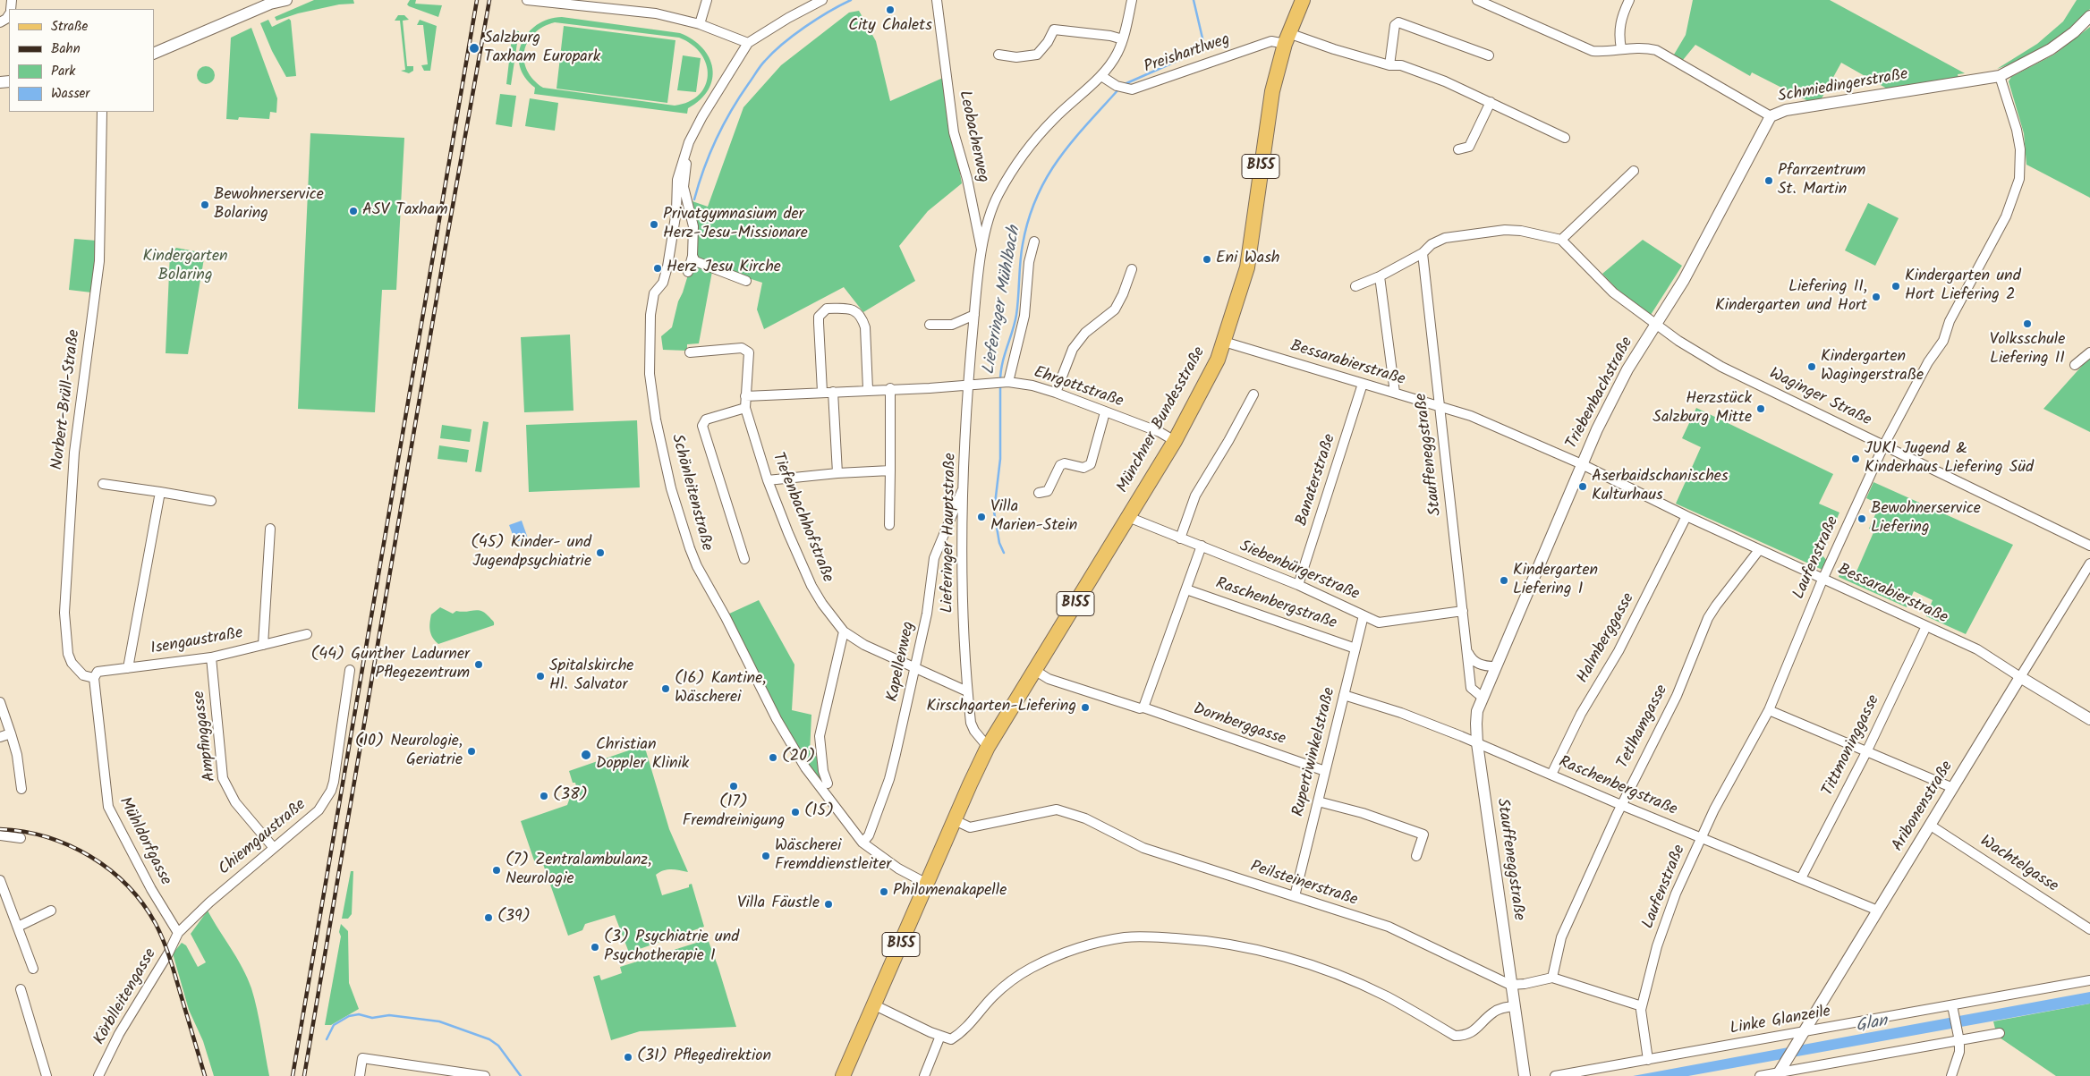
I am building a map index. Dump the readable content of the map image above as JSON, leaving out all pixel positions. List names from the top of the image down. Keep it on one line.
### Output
{"streets":{"main road":["B155","Münchner Bundesstraße"],"street":["Preishartlweg","Schmiedingerstraße","Leobacherweg","Bessarabierstraße","Ehrgottstraße","Triebenbachstraße","Waginger Straße","Norbert-Brüll-Straße","Stauffeneggstraße","Banaterstraße","Schönleitenstraße","Tiefenbachhofstraße","Lieferinger Hauptstraße","Laufenstraße","Siebenbürgerstraße","Raschenbergstraße","Halmberggasse","Isengaustraße","Kapellenweg","Dornberggasse","Tetlhamgasse","Ampfinggasse","Tittmoninggasse","Rupertiwinkelstraße","Aribonenstraße","Chiemgaustraße","Mühldorfgasse","Wachtelgasse","Peilsteinerstraße","Körblleitengasse","Linke Glanzeile"]},"crossings":[["Preishartlweg","Münchner Bundesstraße"],["Preishartlweg","Lieferinger Hauptstraße"],["Schmiedingerstraße","Triebenbachstraße"],["Schmiedingerstraße","Laufenstraße"],["Leobacherweg","Lieferinger Hauptstraße"],["B155","Münchner Bundesstraße"],["B155","Schönleitenstraße"],["B155","Lieferinger Hauptstraße"],["B155","Peilsteinerstraße"],["Bessarabierstraße","Triebenbachstraße"],["Bessarabierstraße","Münchner Bundesstraße"],["Bessarabierstraße","Stauffeneggstraße"],["Bessarabierstraße","Banaterstraße"],["Bessarabierstraße","Laufenstraße"],["Bessarabierstraße","Halmberggasse"],["Bessarabierstraße","Tetlhamgasse"],["Bessarabierstraße","Tittmoninggasse"],["Bessarabierstraße","Aribonenstraße"],["Ehrgottstraße","Münchner Bundesstraße"],["Ehrgottstraße","Tiefenbachhofstraße"],["Ehrgottstraße","Lieferinger Hauptstraße"],["Triebenbachstraße","Waginger Straße"],["Triebenbachstraße","Stauffeneggstraße"],["Waginger Straße","Laufenstraße"],["Norbert-Brüll-Straße","Isengaustraße"],["Norbert-Brüll-Straße","Mühldorfgasse"],["Münchner Bundesstraße","Lieferinger Hauptstraße"],["Münchner Bundesstraße","Siebenbürgerstraße"],["Münchner Bundesstraße","Dornberggasse"],["Stauffeneggstraße","Siebenbürgerstraße"],["Stauffeneggstraße","Raschenbergstraße"],["Stauffeneggstraße","Peilsteinerstraße"],["Banaterstraße","Siebenbürgerstraße"],["Schönleitenstraße","Kapellenweg"],["Tiefenbachhofstraße","Lieferinger Hauptstraße"],["Tiefenbachhofstraße","Kapellenweg"],["Lieferinger Hauptstraße","Kapellenweg"],["Laufenstraße","Raschenbergstraße"],["Laufenstraße","Linke Glanzeile"],["Siebenbürgerstraße","Rupertiwinkelstraße"],["Raschenbergstraße","Halmberggasse"],["Raschenbergstraße","Tetlhamgasse"],["Raschenbergstraße","Tittmoninggasse"],["Raschenbergstraße","Rupertiwinkelstraße"],["Raschenbergstraße","Aribonenstraße"],["Isengaustraße","Ampfinggasse"],["Isengaustraße","Mühldorfgasse"],["Dornberggasse","Rupertiwinkelstraße"],["Ampfinggasse","Chiemgaustraße"],["Rupertiwinkelstraße","Peilsteinerstraße"],["Aribonenstraße","Wachtelgasse"],["Aribonenstraße","Linke Glanzeile"],["Chiemgaustraße","Mühldorfgasse"],["Chiemgaustraße","Körblleitengasse"],["Mühldorfgasse","Körblleitengasse"]],"water":["Lieferinger Mühlbach","Glan"],"parks":["Kindergarten Bolaring"],"places":["City Chalets","Salzburg Taxham Europark","Pfarrzentrum St. Martin","Bewohnerservice Bolaring","ASV Taxham","Privatgymnasium der Herz-Jesu-Missionare","Eni Wash","Herz Jesu Kirche","Kindergarten und Hort Liefering 2","Liefering II, Kindergarten und Hort","Volksschule Liefering II","Kindergarten Wagingerstraße","Herzstück Salzburg Mitte","JUKI Jugend & Kinderhaus Liefering Süd","Aserbaidschanisches Kulturhaus","Villa Marien-Stein","Bewohnerservice Liefering","(45) Kinder- und Jugendpsychiatrie","Kindergarten Liefering 1","(44) Gunther Ladurner Pflegezentrum","Spitalskirche Hl. Salvator","(16) Kantine, Wäscherei","Kirschgarten-Liefering","(10) Neurologie, Geriatrie","Christian Doppler Klinik","(20)","(17) Fremdreinigung","(38)","(15)","Wäscherei Fremddienstleiter","(7) Zentralambulanz, Neurologie","Philomenakapelle","Villa Fäustle","(39)","(3) Psychiatrie und Psychotherapie I","(31) Pflegedirektion"],"legend":["Straße","Bahn","Park","Wasser"]}
